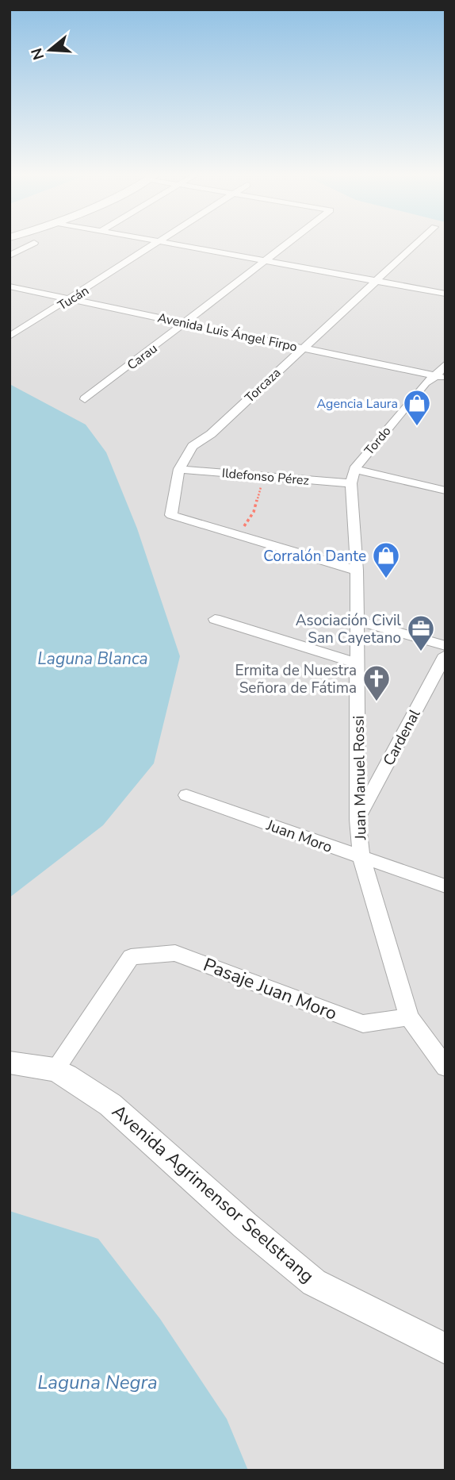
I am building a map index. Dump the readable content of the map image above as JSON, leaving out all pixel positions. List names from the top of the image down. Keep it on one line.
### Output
{"streets":{"street":["Tucán","Avenida Luis Ángel Firpo","Carau","Torcaza","Tordo","Ildefonso Pérez","Cardenal","Juan Manuel Rossi","Juan Moro","Pasaje Juan Moro","Avenida Agrimensor Seelstrang"]},"crossings":[["Tucán","Avenida Luis Ángel Firpo"],["Avenida Luis Ángel Firpo","Carau"],["Avenida Luis Ángel Firpo","Torcaza"],["Avenida Luis Ángel Firpo","Tordo"],["Torcaza","Ildefonso Pérez"],["Tordo","Juan Manuel Rossi"],["Ildefonso Pérez","Juan Manuel Rossi"],["Cardenal","Juan Manuel Rossi"],["Juan Manuel Rossi","Juan Moro"],["Juan Manuel Rossi","Pasaje Juan Moro"],["Pasaje Juan Moro","Avenida Agrimensor Seelstrang"]],"water":["Laguna Blanca","Laguna Negra"],"places":{"shop":["Agencia Laura","Corralón Dante"],"office":["Asociación Civil San Cayetano"],"church":["Ermita de Nuestra Señora de Fátima"]},"north":"left"}
